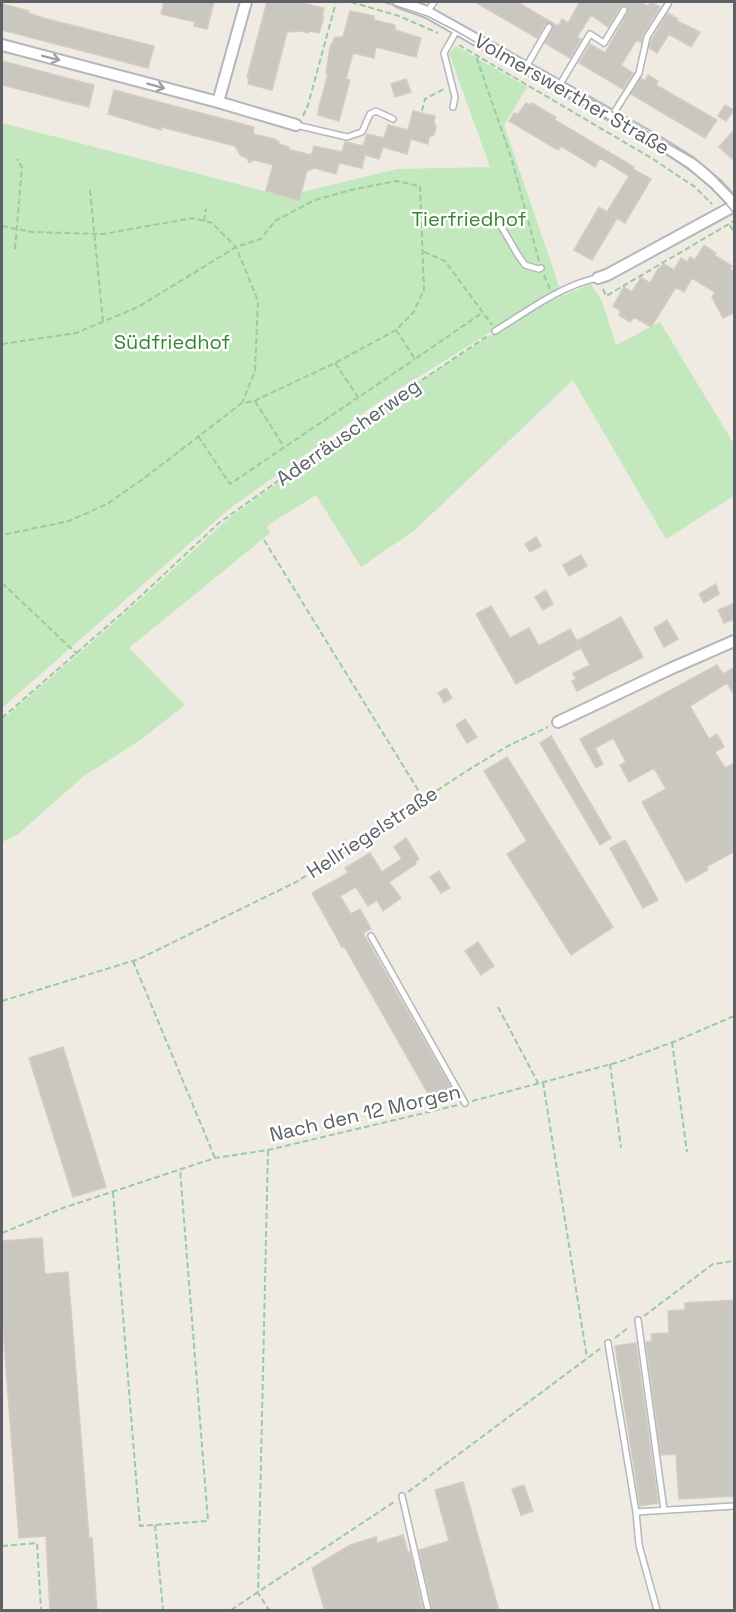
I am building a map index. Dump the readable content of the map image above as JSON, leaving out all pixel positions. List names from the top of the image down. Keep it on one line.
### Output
{"streets":{"street":["Volmerswerther Straße"],"path":["Aderräuscherweg","Hellriegelstraße","Nach den 12 Morgen"]},"parks":["Tierfriedhof","Südfriedhof"]}
